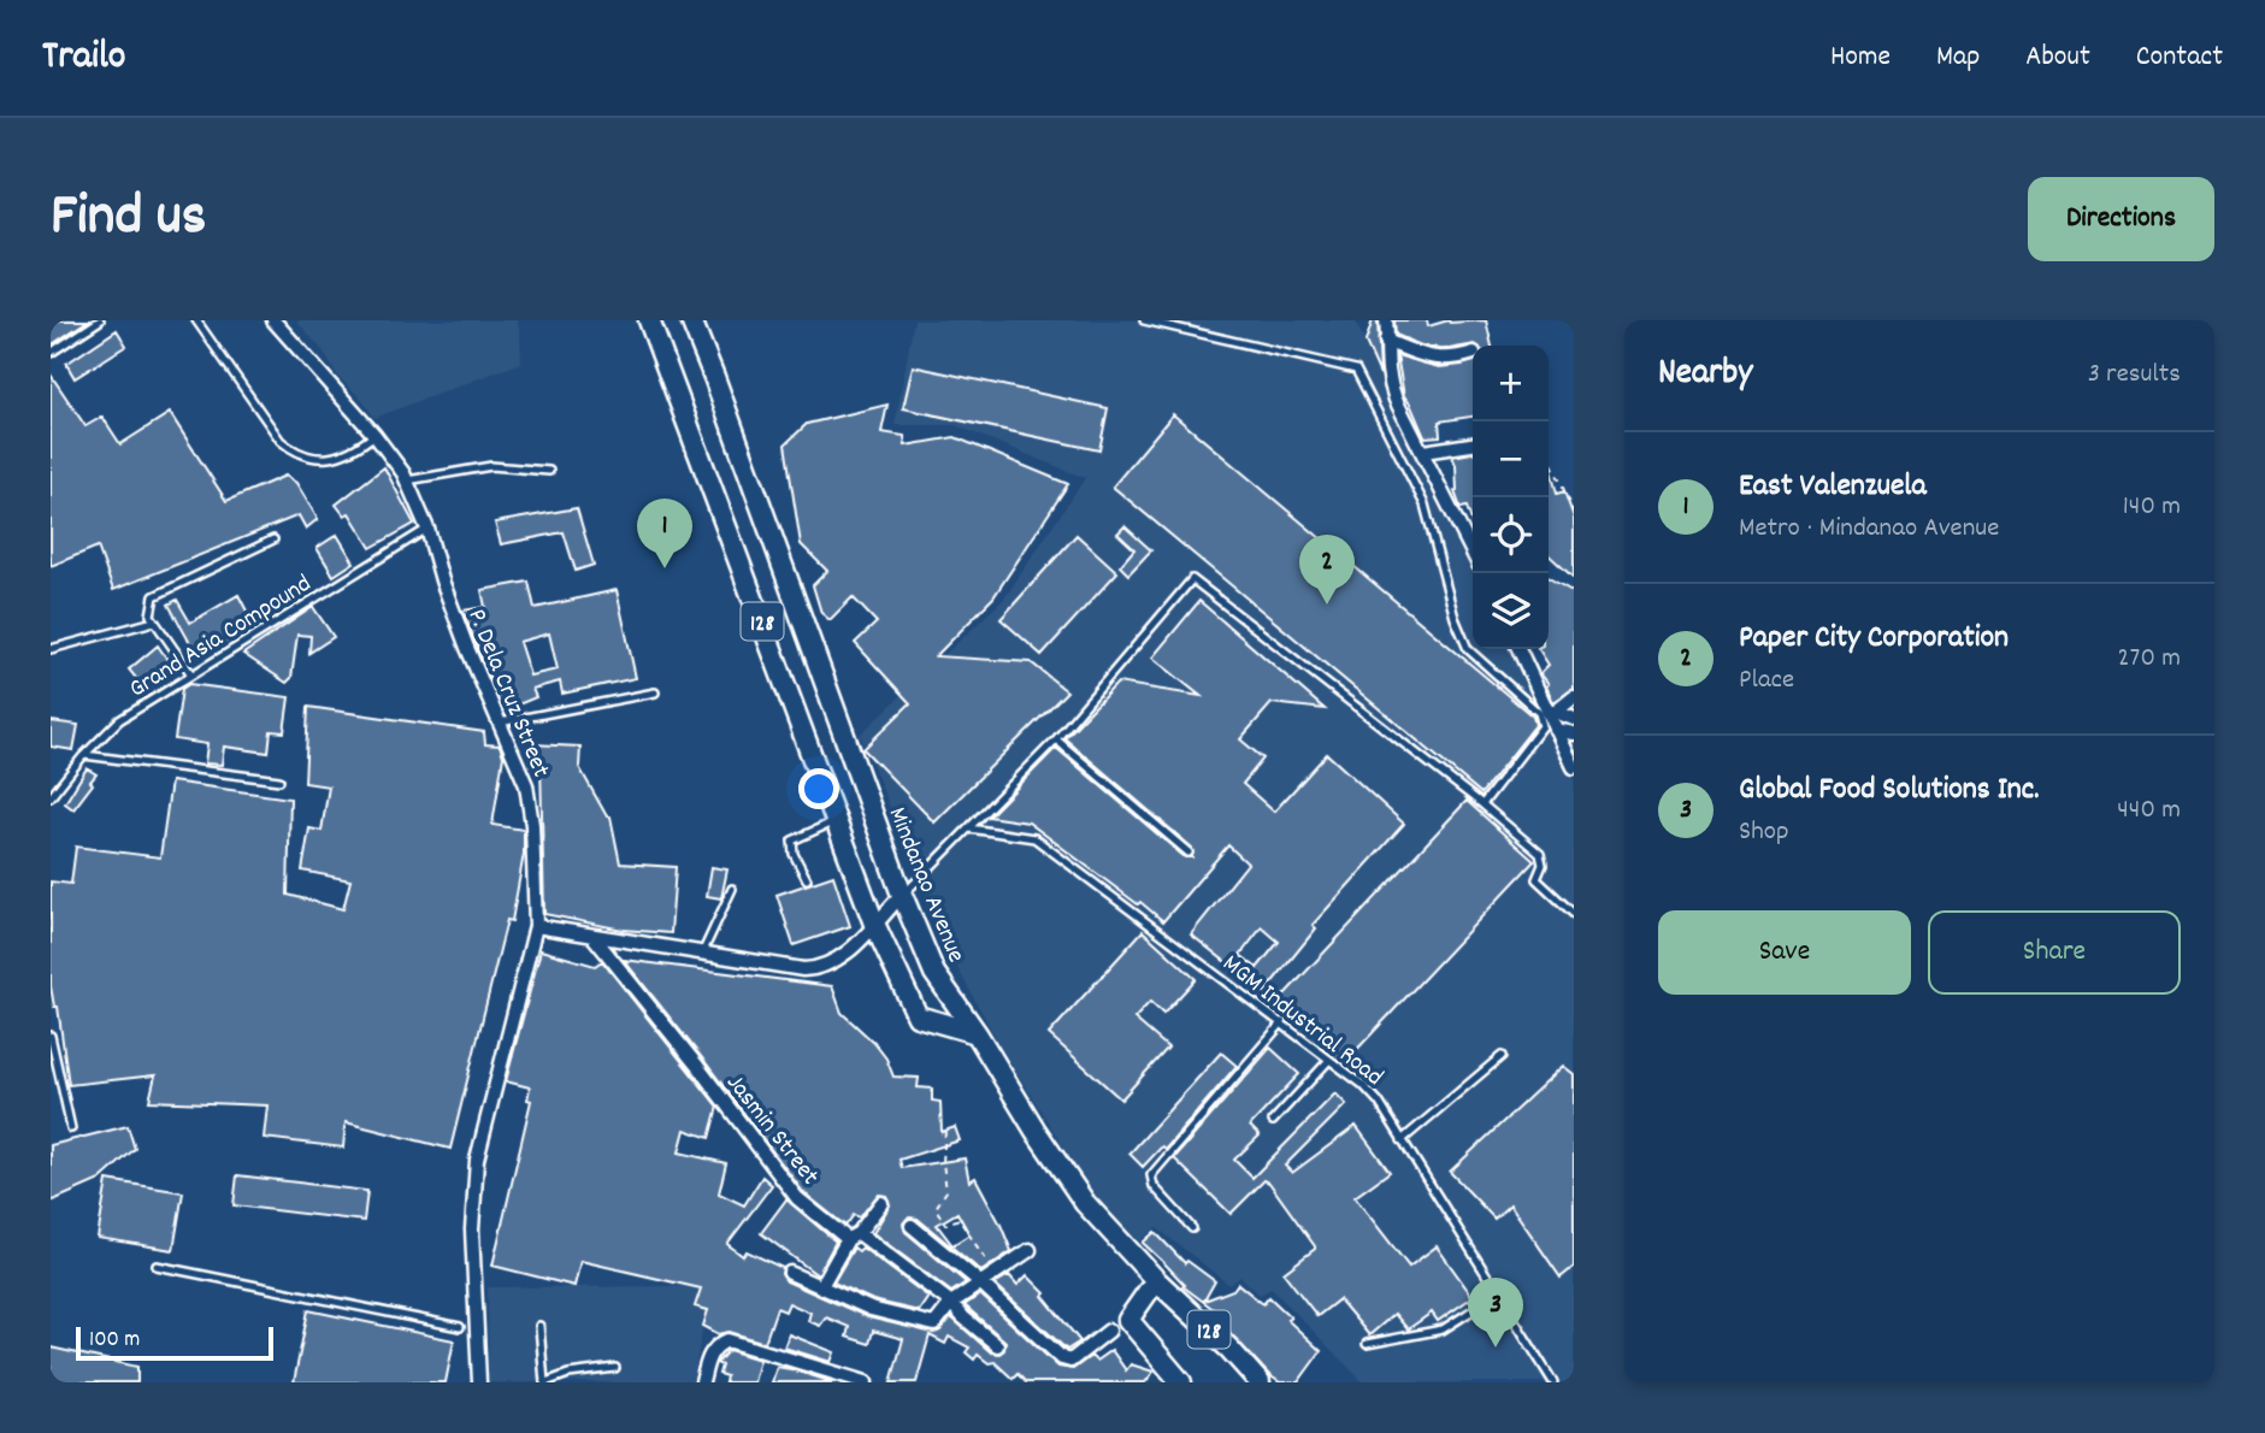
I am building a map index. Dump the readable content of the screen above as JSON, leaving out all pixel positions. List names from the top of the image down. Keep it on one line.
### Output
{"streets":{"main road":["128","Mindanao Avenue"],"street":["P. Dela Cruz Street","Jasmin Street"],"lane":["Grand Asia Compound","MGM Industrial Road"]},"crossings":[["128","Mindanao Avenue"],["Grand Asia Compound","P. Dela Cruz Street"]],"scale_bar":"100 m","page":{"header":"Trailo","nav":["Home","Map","About","Contact"],"title":"Find us","buttons":["Directions",["Save","Share"]],"heading":["Nearby","3 results"],"map_buttons":["+","−"],"list":[{"mark":"1","name":"East Valenzuela","note":"Metro · Mindanao Avenue","value":"140 m"},{"mark":"2","name":"Paper City Corporation","note":"Place","value":"270 m"},{"mark":"3","name":"Global Food Solutions Inc.","note":"Shop","value":"440 m"}],"pins":["1","2","3"],"scale":"100 m"}}
